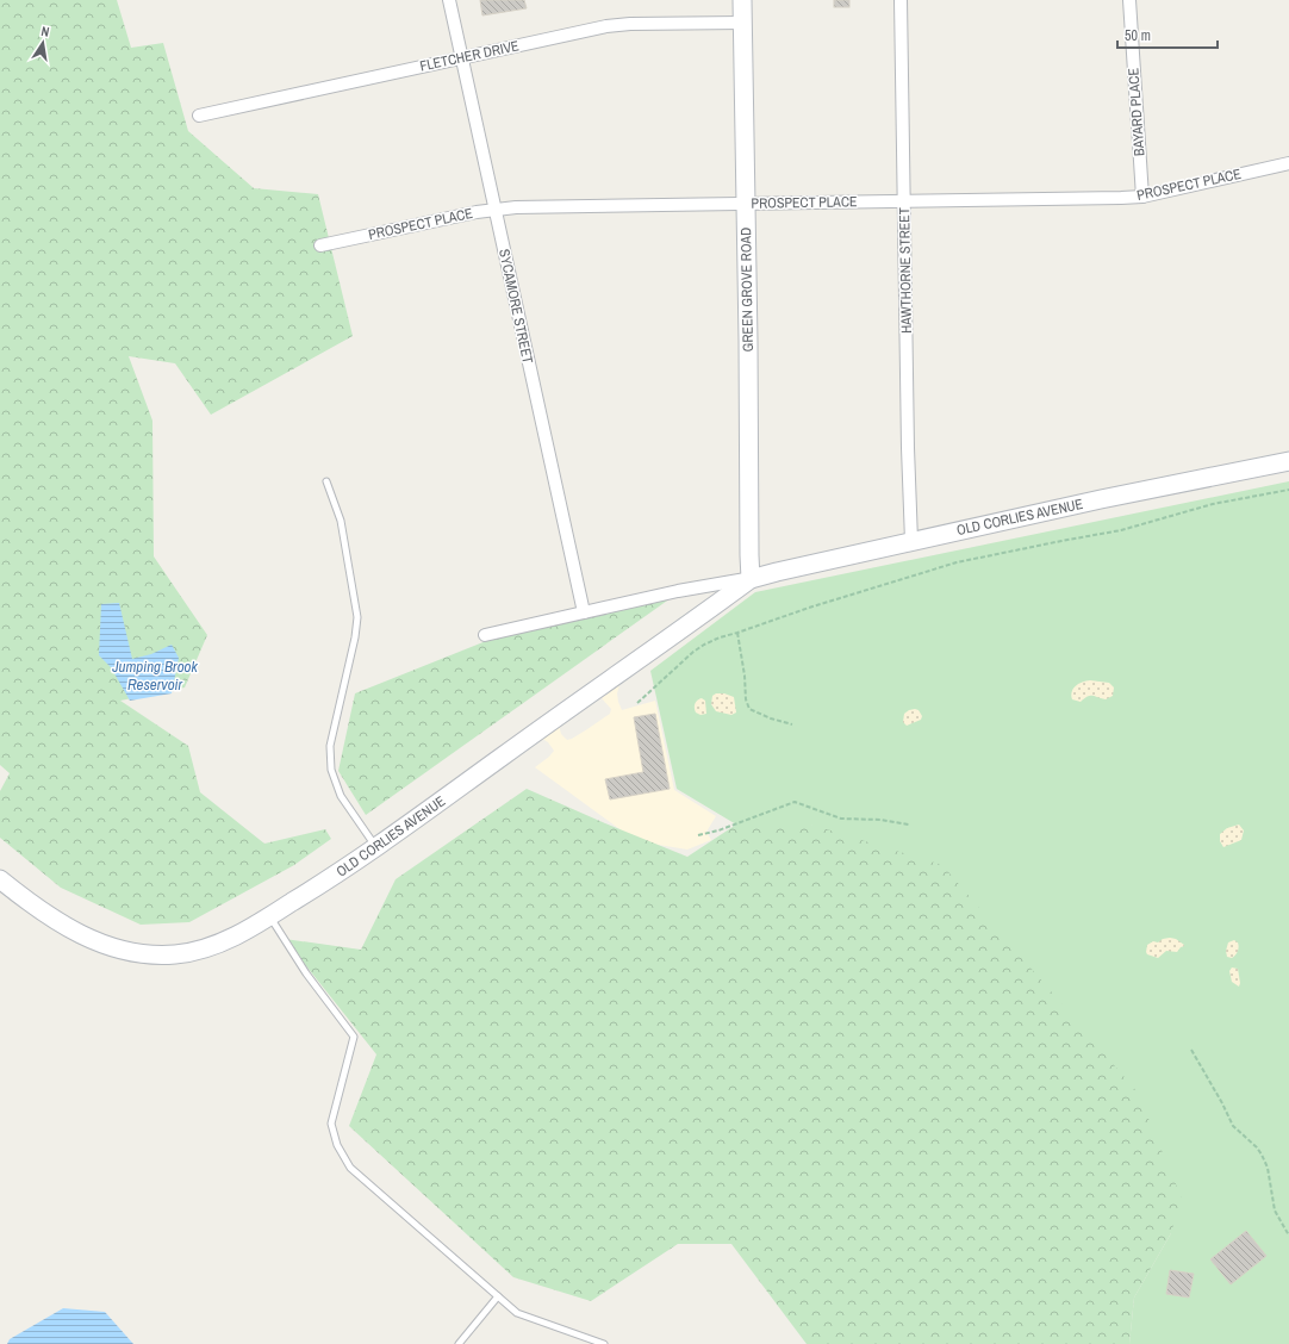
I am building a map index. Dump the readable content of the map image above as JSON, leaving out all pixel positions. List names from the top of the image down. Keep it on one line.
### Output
{"streets":{"street":["FLETCHER DRIVE","BAYARD PLACE","PROSPECT PLACE","HAWTHORNE STREET","GREEN GROVE ROAD","SYCAMORE STREET","OLD CORLIES AVENUE"]},"crossings":[["FLETCHER DRIVE","GREEN GROVE ROAD"],["FLETCHER DRIVE","SYCAMORE STREET"],["BAYARD PLACE","PROSPECT PLACE"],["PROSPECT PLACE","HAWTHORNE STREET"],["PROSPECT PLACE","GREEN GROVE ROAD"],["PROSPECT PLACE","SYCAMORE STREET"],["HAWTHORNE STREET","OLD CORLIES AVENUE"],["GREEN GROVE ROAD","OLD CORLIES AVENUE"],["SYCAMORE STREET","OLD CORLIES AVENUE"]],"water":["Jumping Brook Reservoir"],"scale_bar":"50 m","north":"top"}
